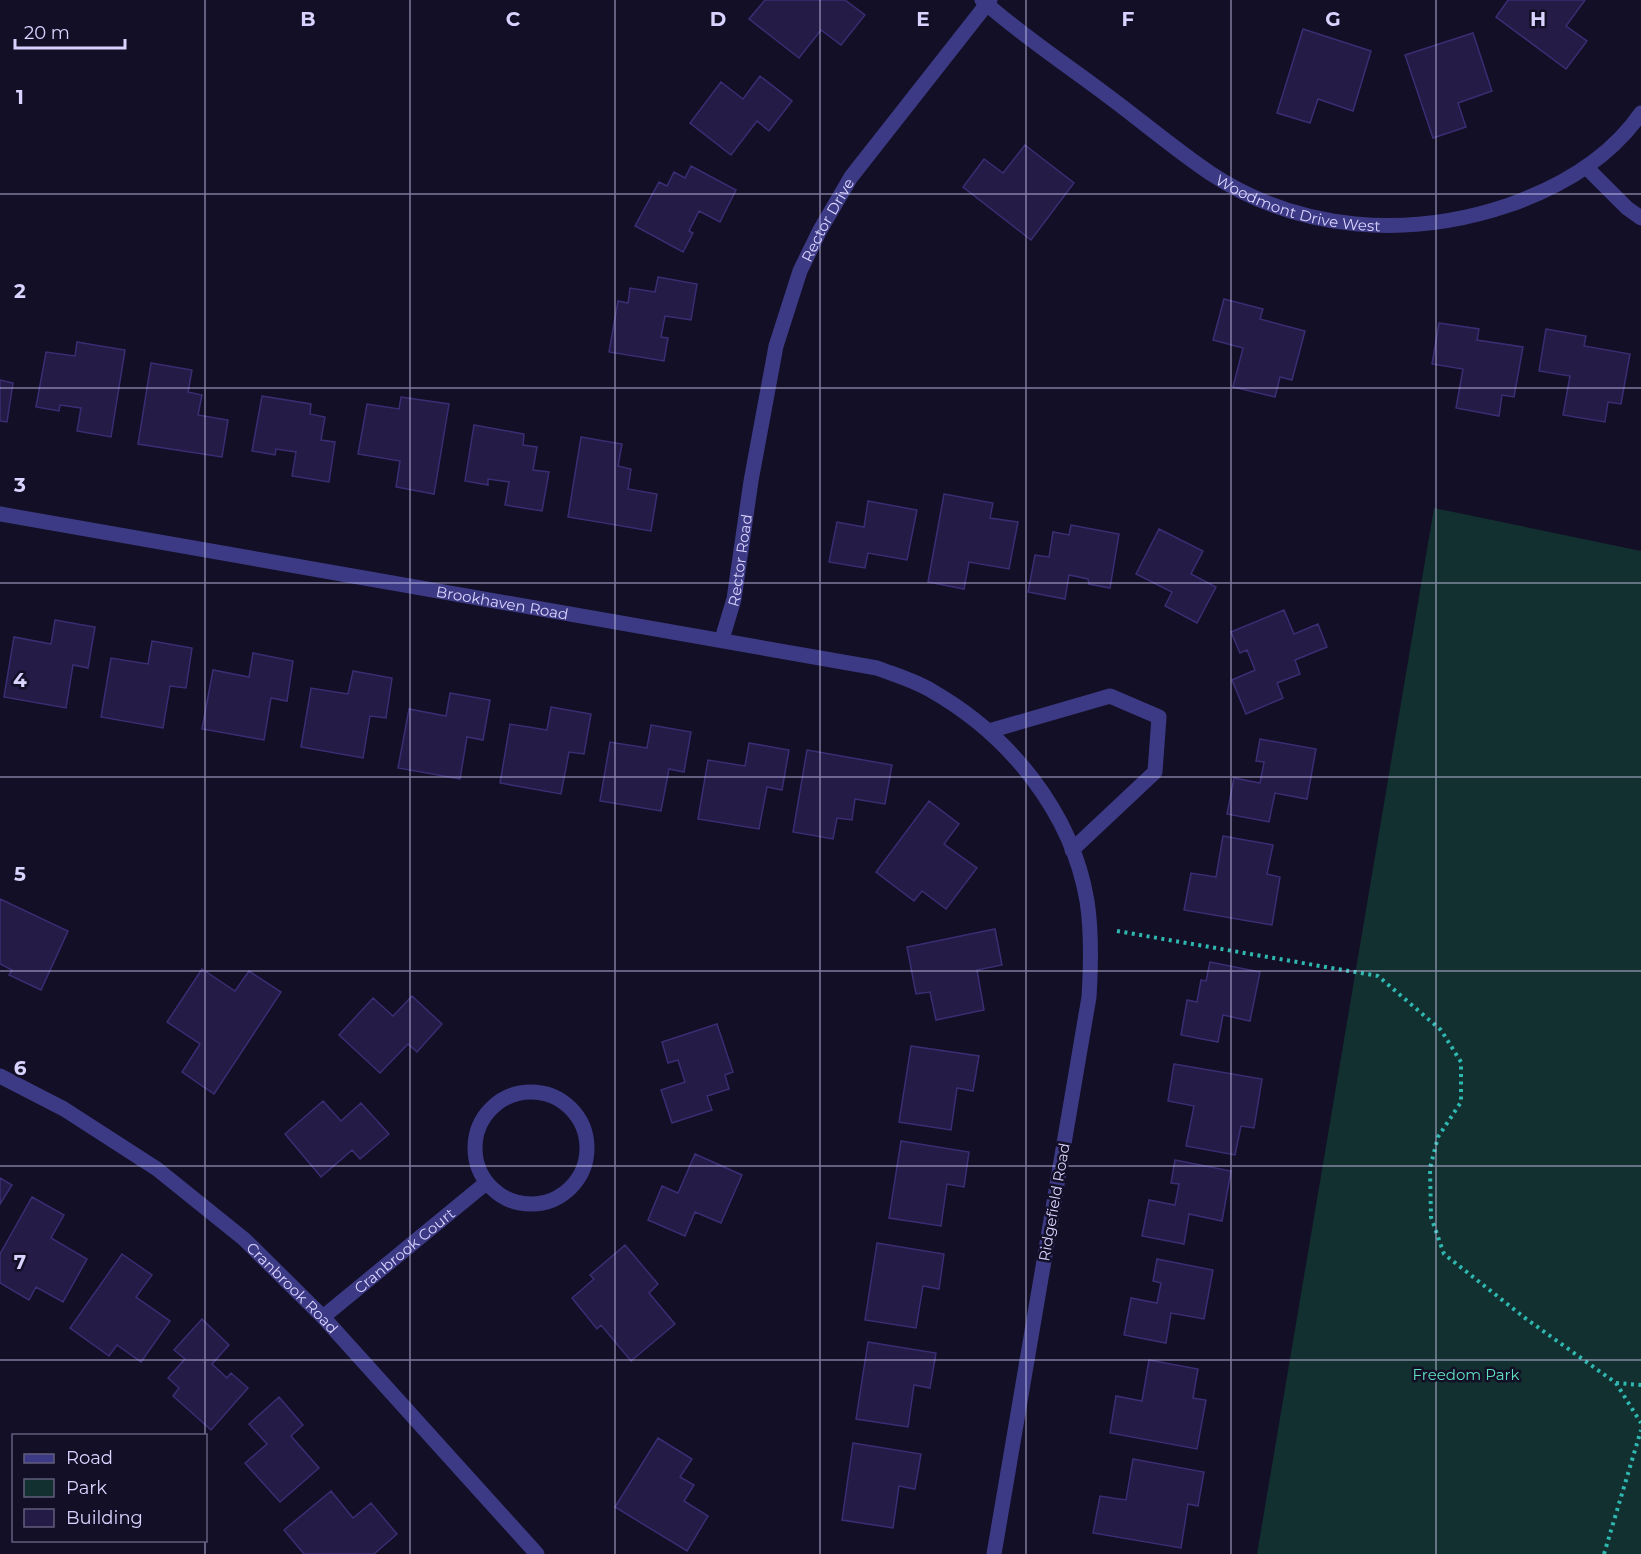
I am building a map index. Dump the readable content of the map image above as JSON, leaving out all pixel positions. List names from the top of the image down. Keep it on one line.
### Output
{"streets":{"street":["Woodmont Drive West","Rector Drive","Rector Road","Brookhaven Road","Ridgefield Road","Cranbrook Court","Cranbrook Road"]},"crossings":[["Woodmont Drive West","Rector Drive"],["Rector Drive","Rector Road"],["Rector Road","Brookhaven Road"],["Brookhaven Road","Ridgefield Road"],["Cranbrook Court","Cranbrook Road"]],"parks":["Freedom Park"],"legend":["Road","Park","Building"],"scale_bar":"20 m","grid":{"columns":["B","C","D","E","F","G","H"],"rows":["1","2","3","4","5","6","7"]}}
